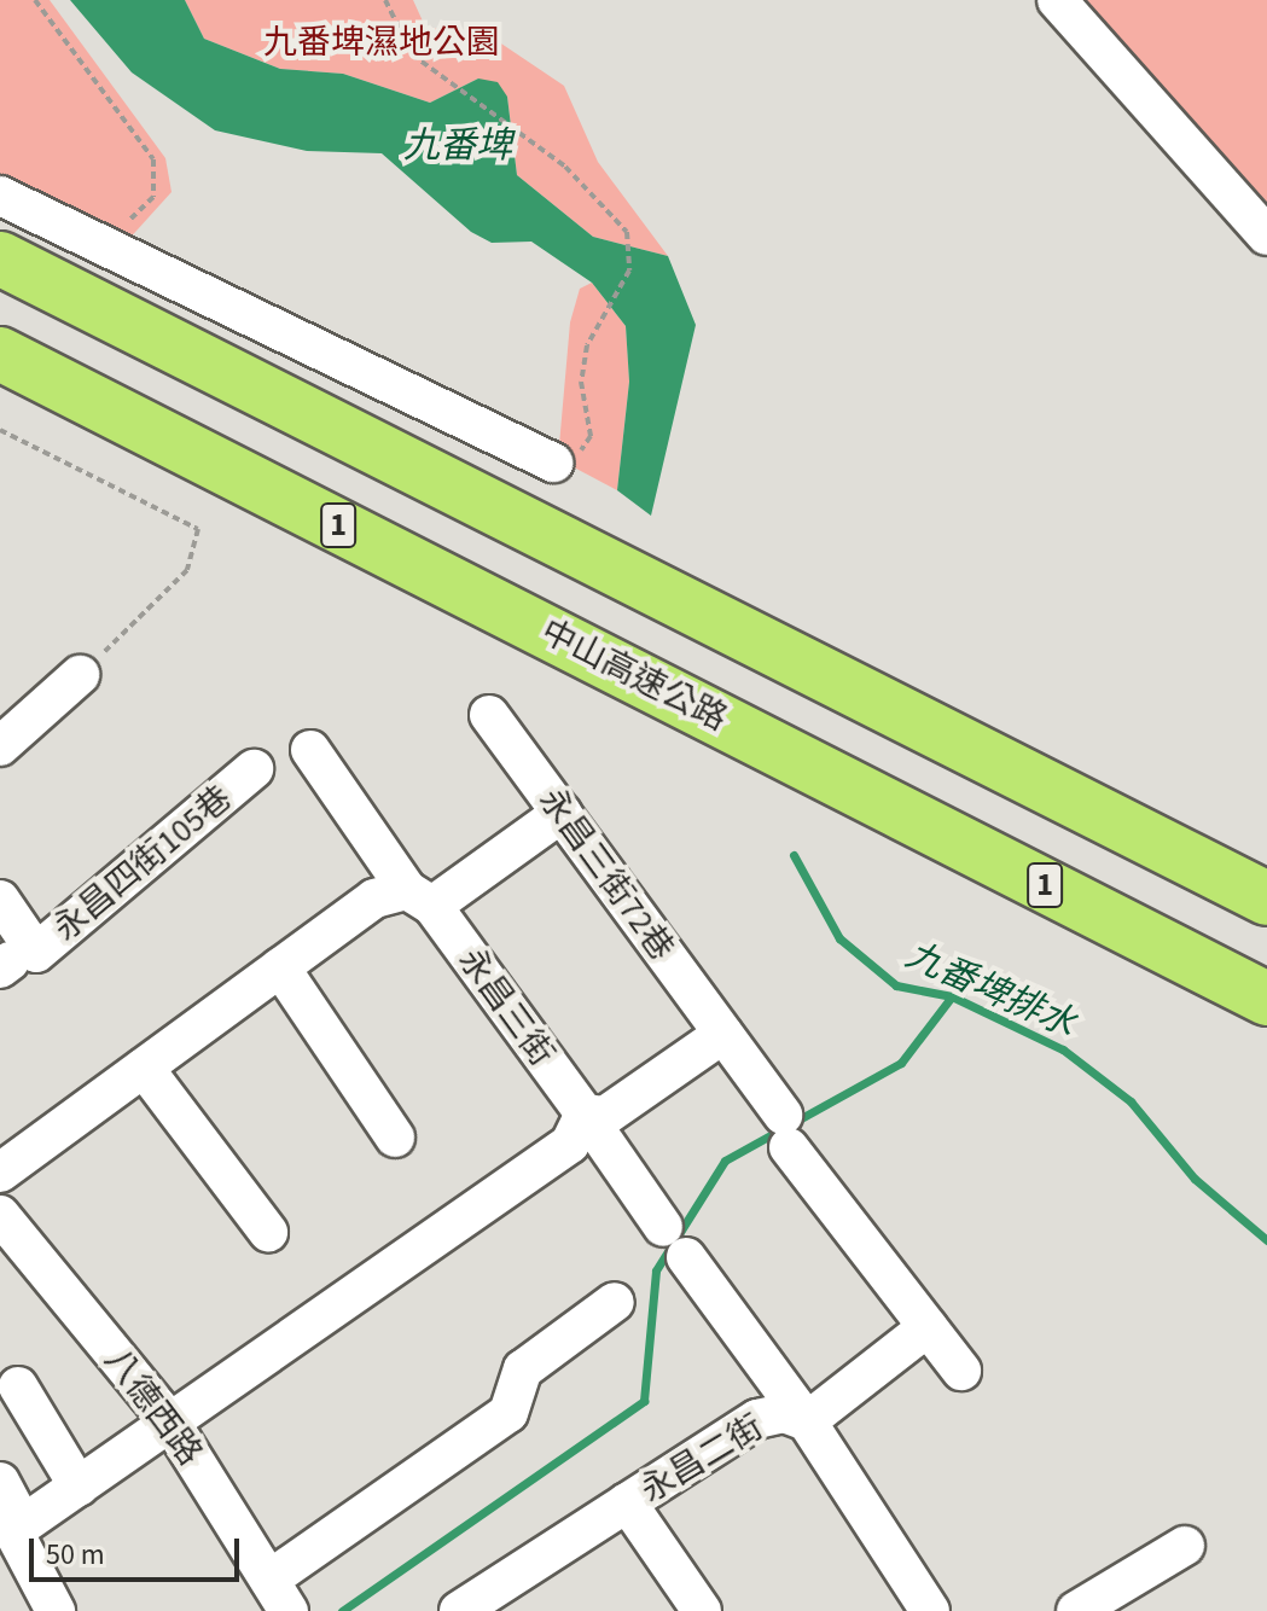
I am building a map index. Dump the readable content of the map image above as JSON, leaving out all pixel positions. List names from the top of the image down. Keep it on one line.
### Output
{"streets":{"highway":["1","中山高速公路"],"street":["永昌四街105巷","永昌三街72巷","永昌三街","八德西路","永昌二街"]},"crossings":[["永昌三街","永昌二街"]],"water":["九番埤","九番埤排水"],"parks":["九番埤濕地公園"],"scale_bar":"50 m"}
